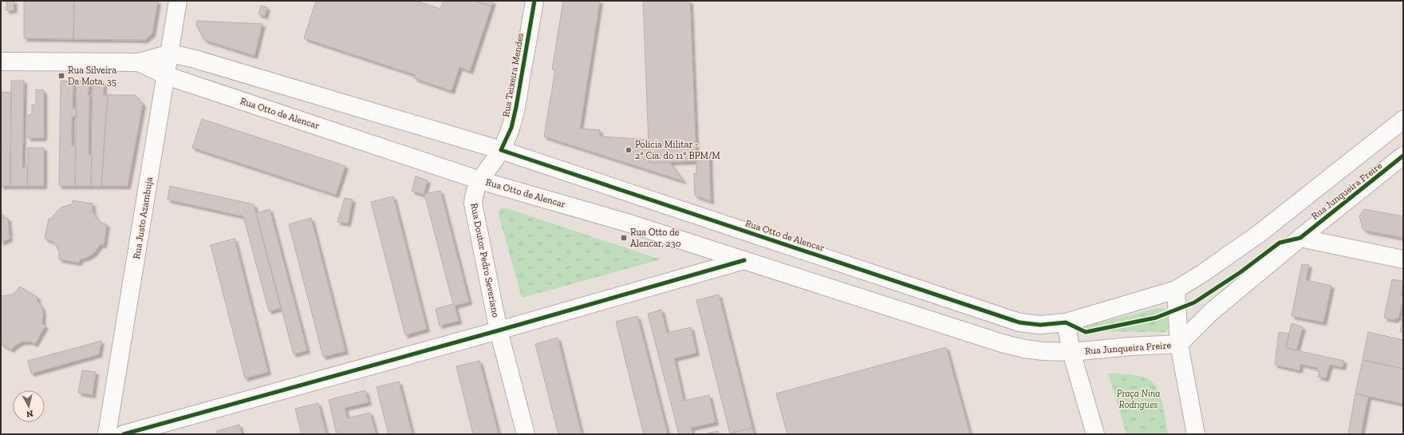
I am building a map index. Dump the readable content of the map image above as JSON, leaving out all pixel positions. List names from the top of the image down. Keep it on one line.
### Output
{"streets":{"main road":["Rua Teixeira Mendes","Rua Otto de Alencar","Rua Junqueira Freire","Rua Justo Azambuja","Rua Doutor Pedro Severiano"]},"crossings":[["Rua Teixeira Mendes","Rua Otto de Alencar"],["Rua Teixeira Mendes","Rua Doutor Pedro Severiano"],["Rua Otto de Alencar","Rua Junqueira Freire"],["Rua Otto de Alencar","Rua Justo Azambuja"],["Rua Otto de Alencar","Rua Doutor Pedro Severiano"]],"parks":["Praça Nina Rodrigues"],"places":{"transit":["Rua Silveira Da Mota, 35","Rua Otto de Alencar, 230"],"other":["Polícia Militar - 2ª Cia. do 11º BPM/M"]},"north":"bottom"}
